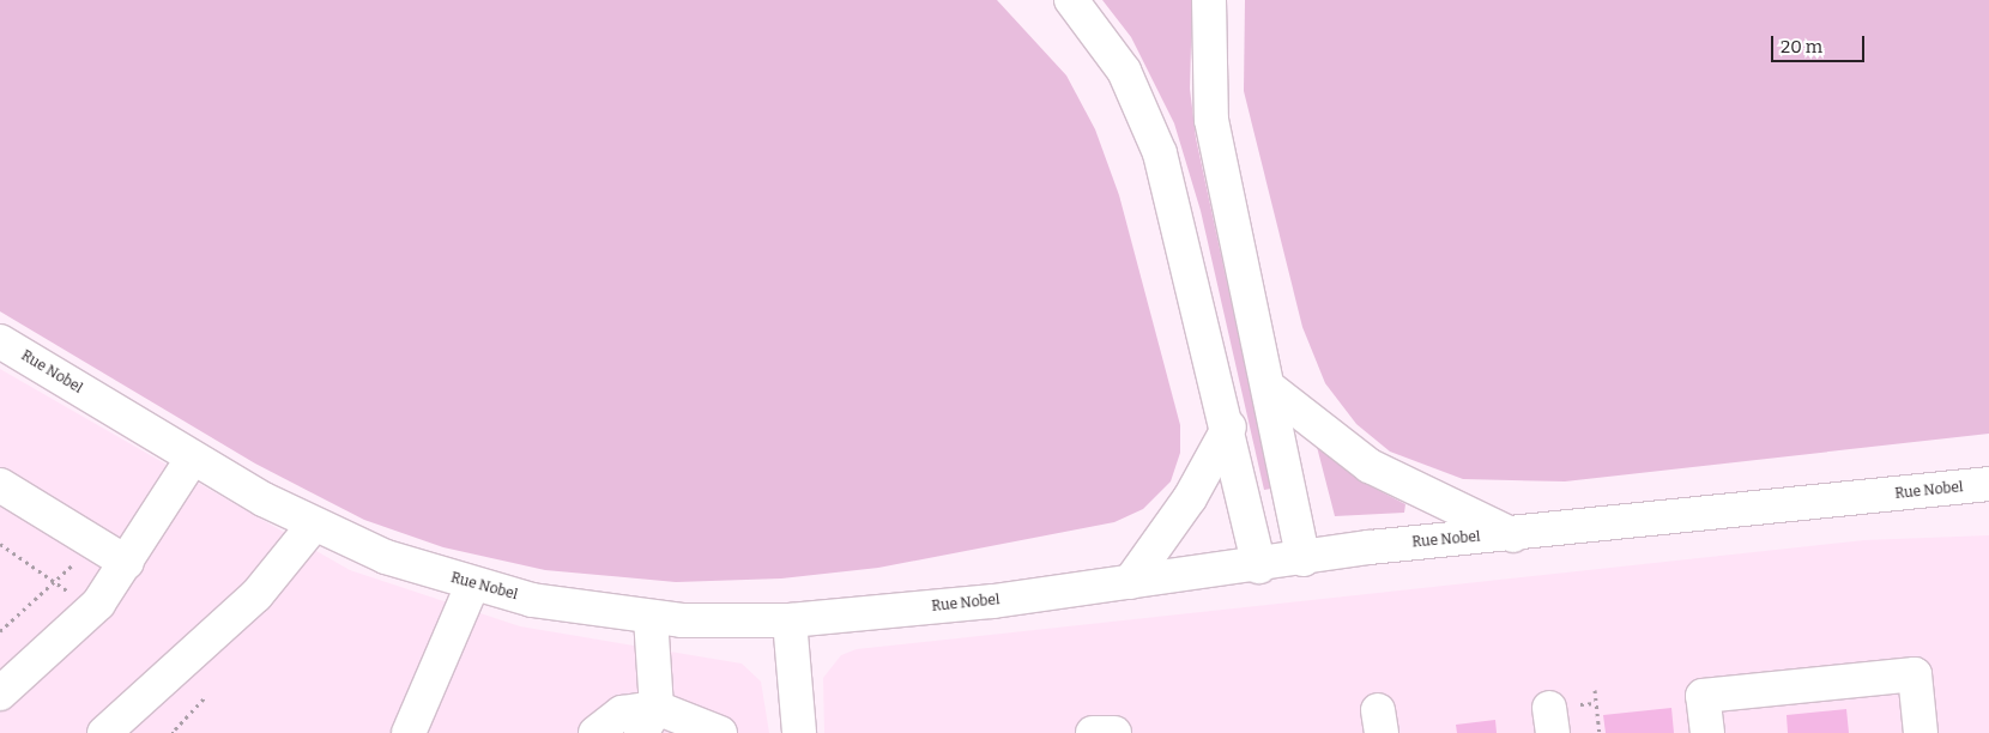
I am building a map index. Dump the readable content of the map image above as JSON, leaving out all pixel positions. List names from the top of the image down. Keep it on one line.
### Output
{"streets":{"main road":["Rue Nobel"]},"scale_bar":"20 m"}
